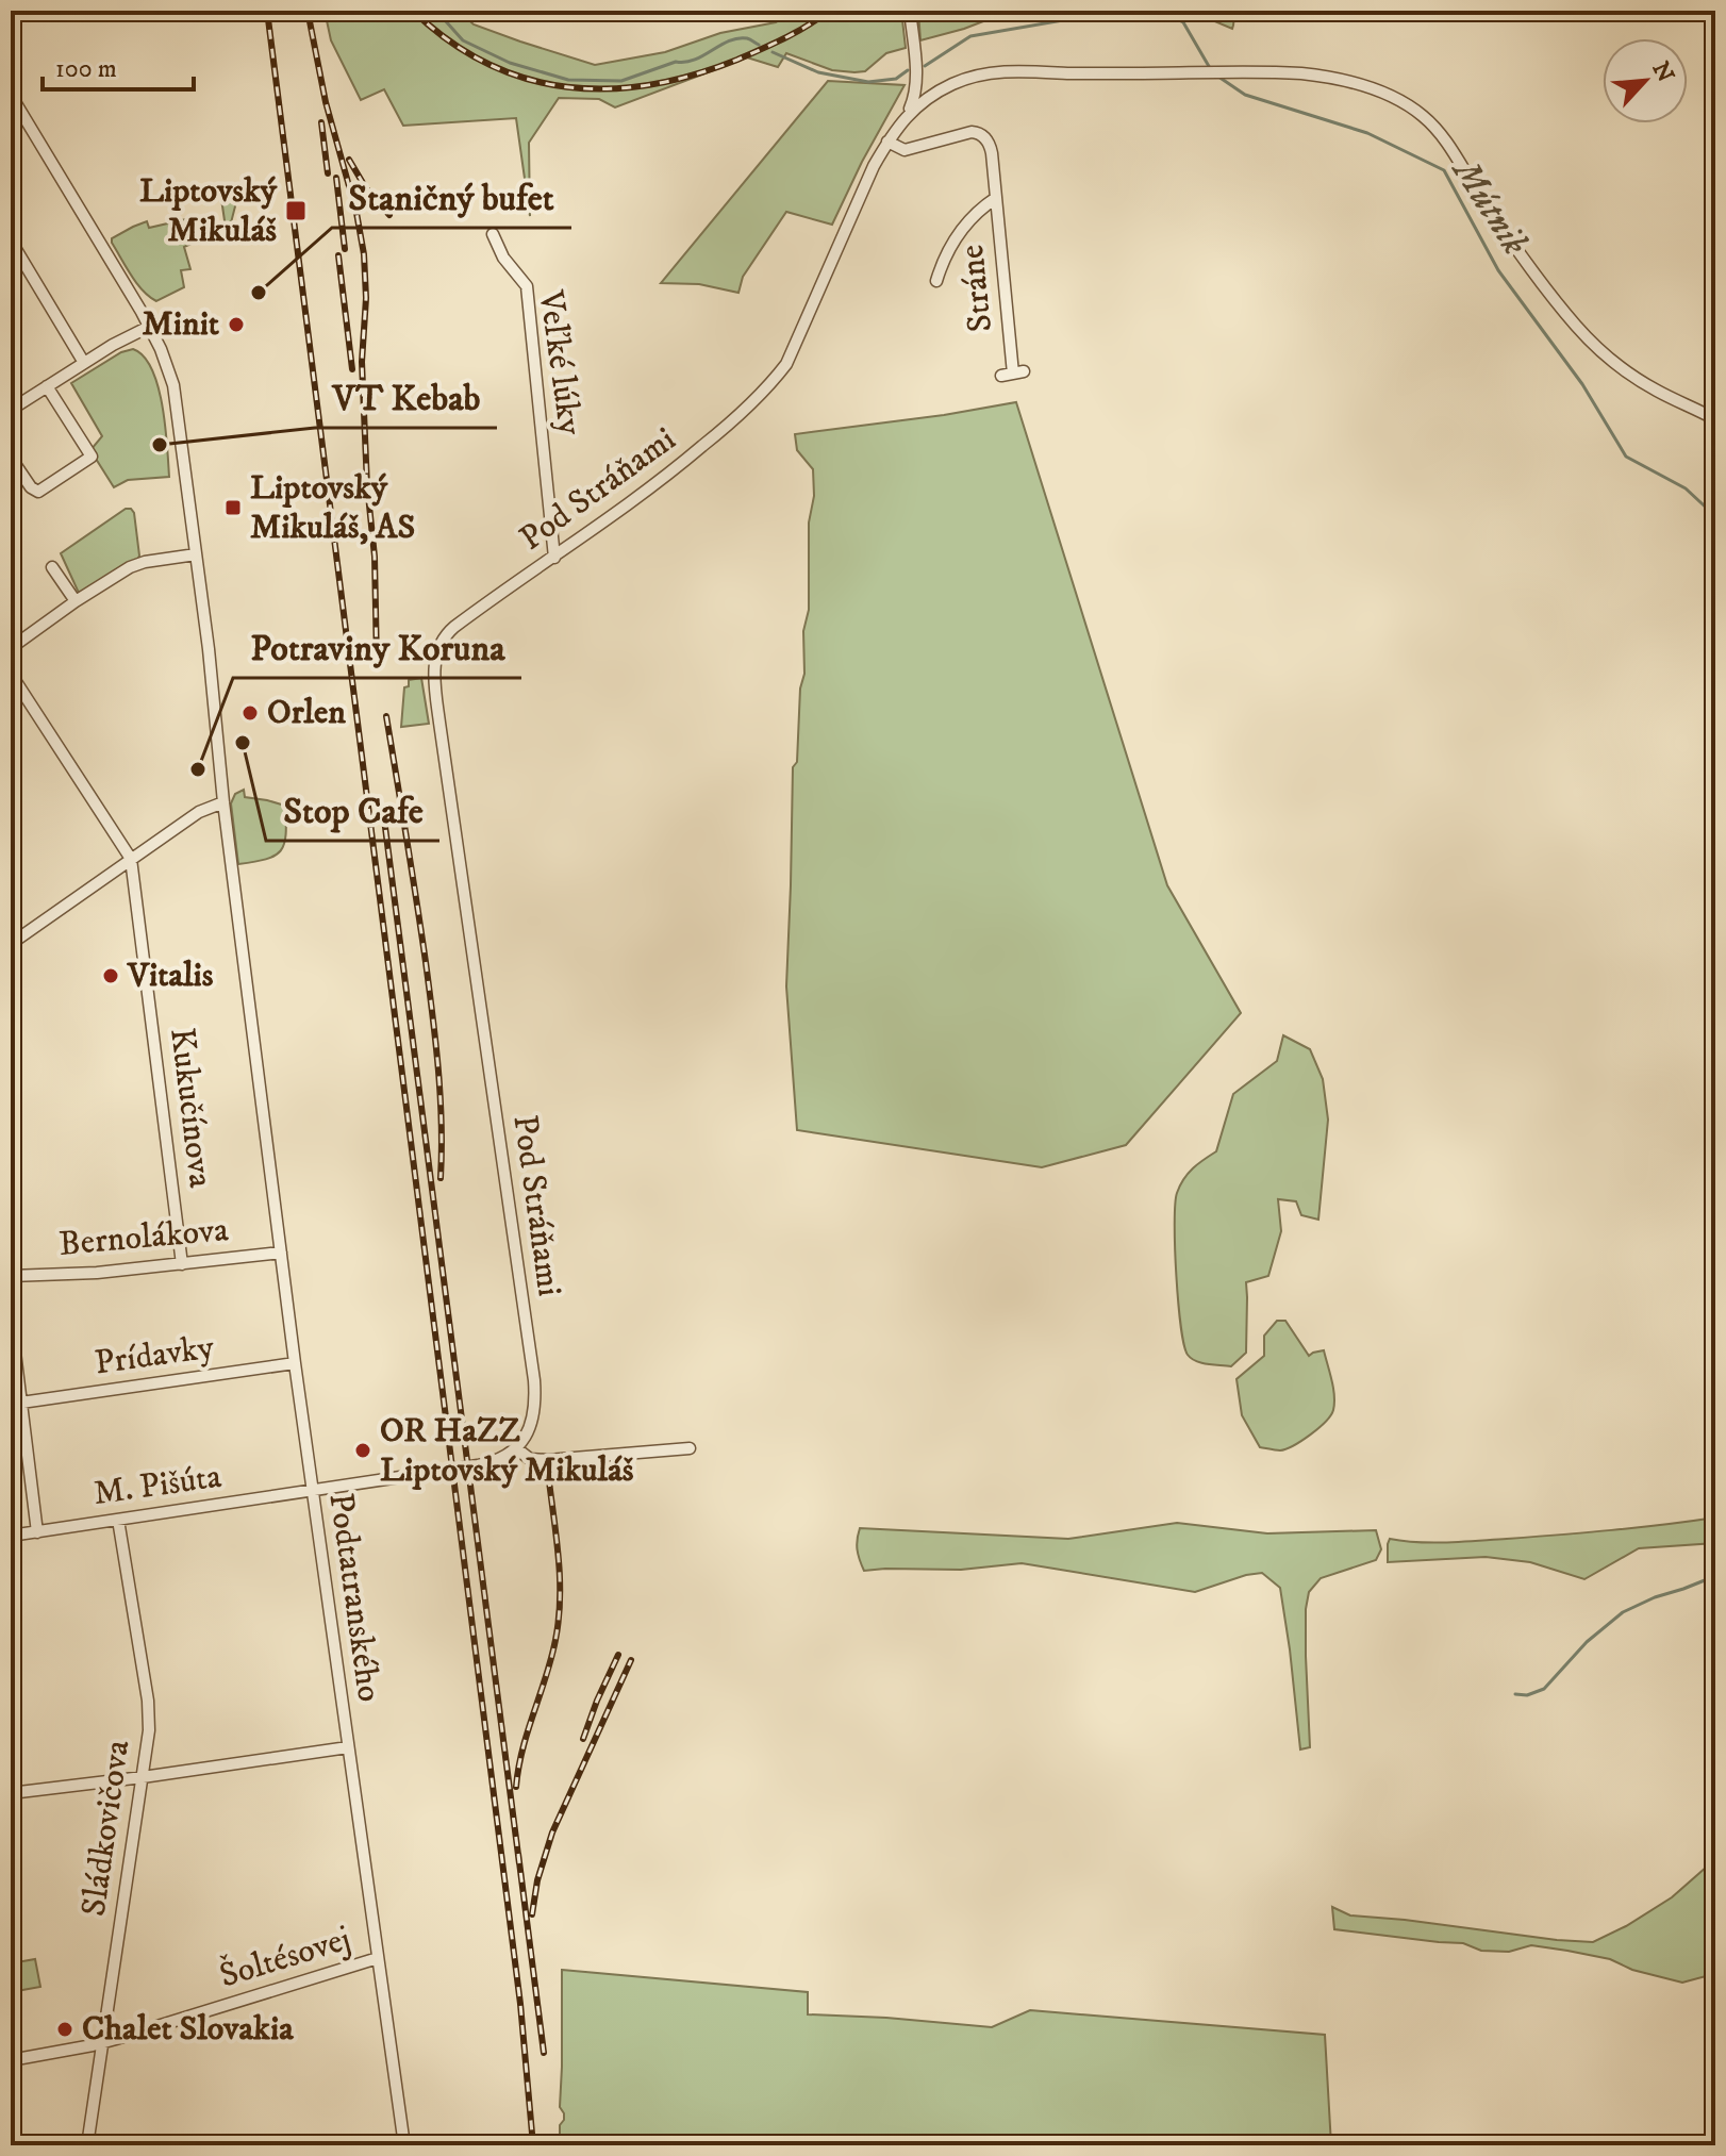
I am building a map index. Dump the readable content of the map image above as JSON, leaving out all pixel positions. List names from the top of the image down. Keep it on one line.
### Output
{"streets":{"street":["Stráne","Veľké lúky","Pod Stráňami","Kukučínova","Bernolákova","Prídavky","M. Pišúta","Podtatranského","Sládkovičova","Šoltésovej"]},"crossings":[["Stráne","Pod Stráňami"],["Veľké lúky","Pod Stráňami"],["Kukučínova","Bernolákova"],["Bernolákova","Podtatranského"],["Prídavky","Podtatranského"],["M. Pišúta","Podtatranského"],["M. Pišúta","Sládkovičova"],["Podtatranského","Šoltésovej"],["Sládkovičova","Šoltésovej"]],"water":["Mútnik"],"places":{"transit":["Liptovský Mikuláš","Liptovský Mikuláš, AS"],"other":["Staničný bufet","Minit","VT Kebab","Orlen","Stop Cafe","Potraviny Koruna","Vitalis","OR HaZZ Liptovský Mikuláš","Chalet Slovakia"]},"scale_bar":"100 m","north":"top right"}
